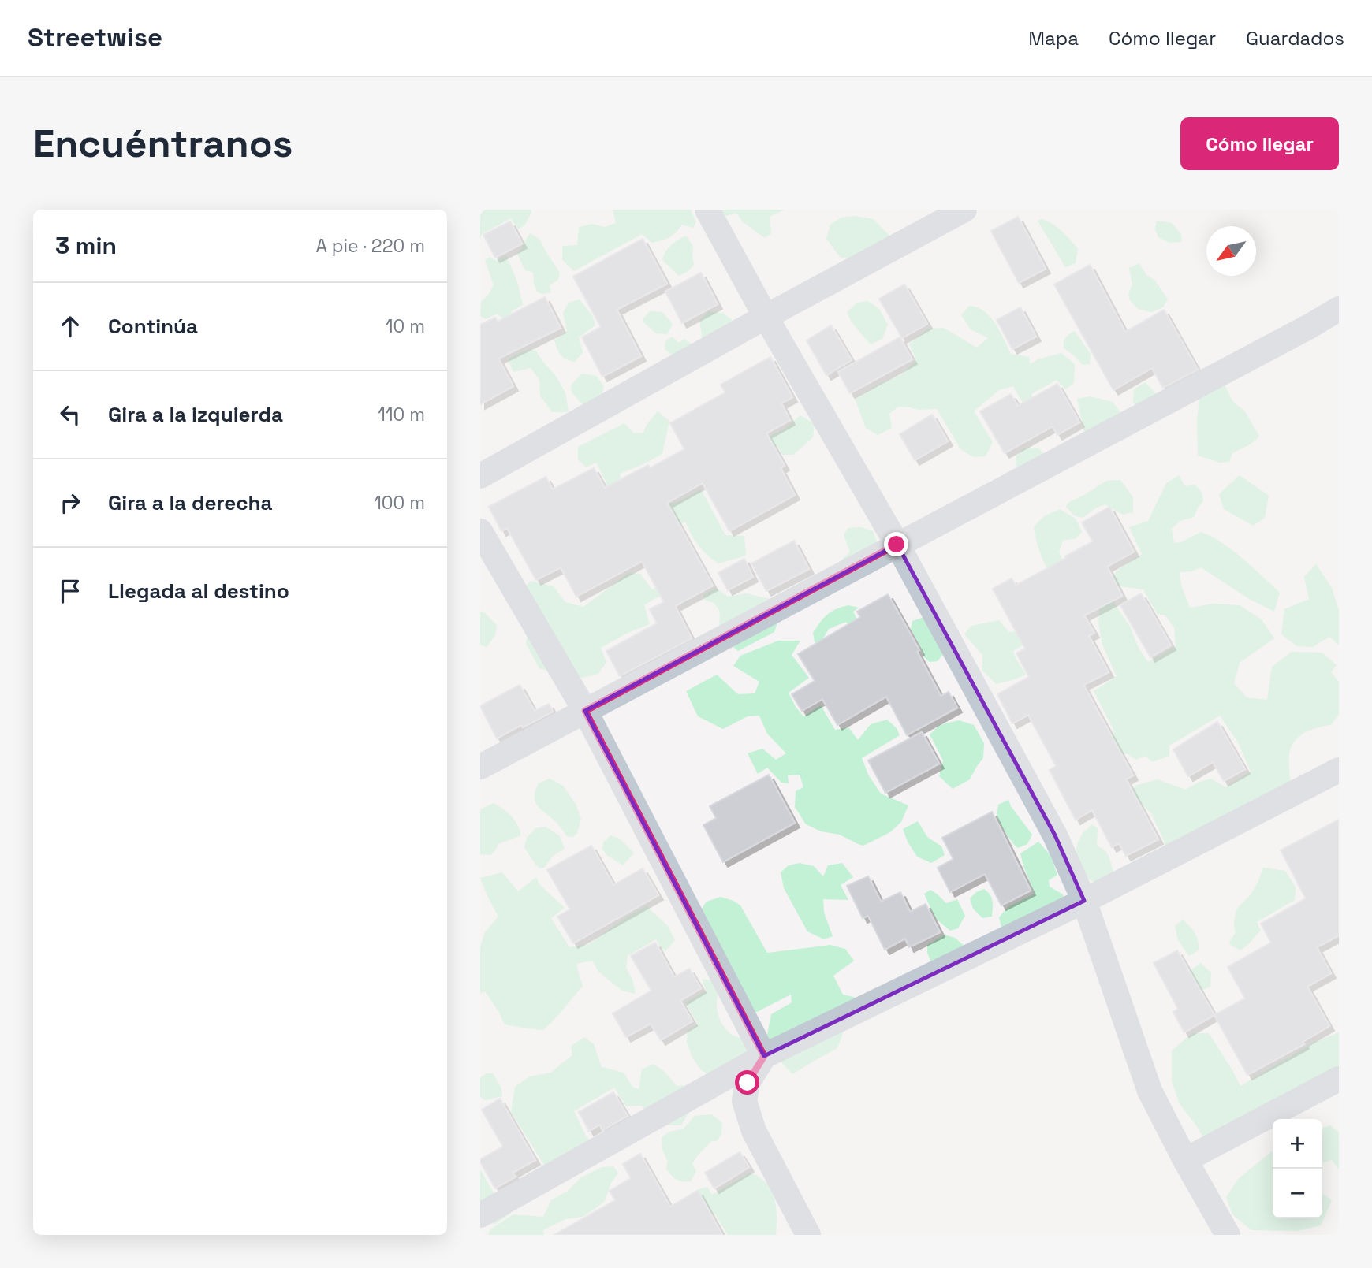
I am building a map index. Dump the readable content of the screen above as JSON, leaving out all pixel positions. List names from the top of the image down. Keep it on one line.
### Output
{"north":"bottom left","page":{"header":"Streetwise","nav":["Mapa","Cómo llegar","Guardados"],"buttons":"Cómo llegar","title":"Encuéntranos","heading":["3 min","A pie · 220 m"],"list":[["Continúa","10 m"],["Gira a la izquierda","110 m"],["Gira a la derecha","100 m"],"Llegada al destino"],"map_buttons":["+","−"]}}
